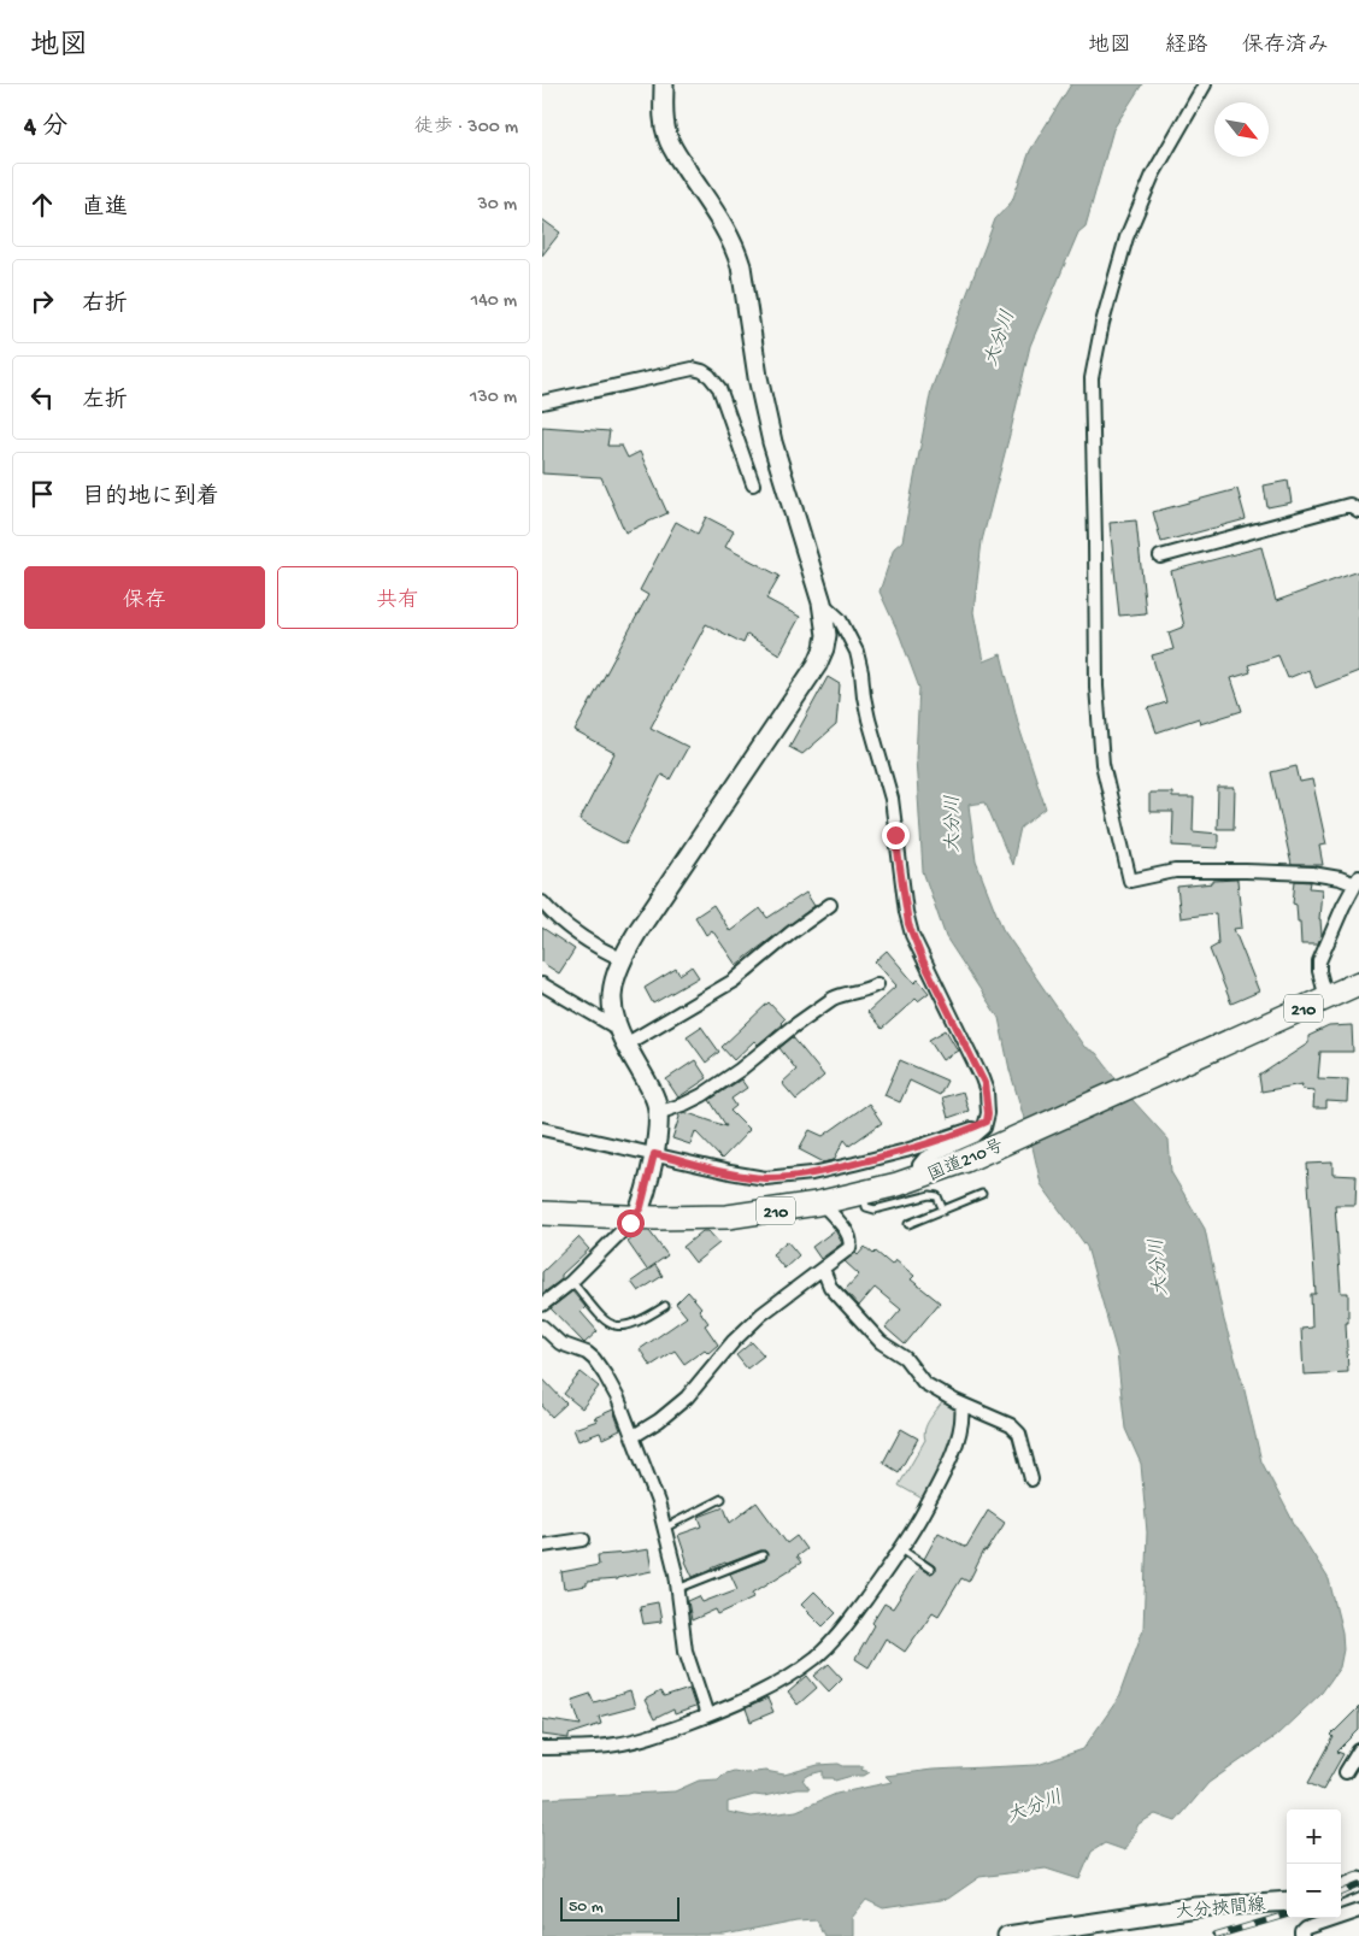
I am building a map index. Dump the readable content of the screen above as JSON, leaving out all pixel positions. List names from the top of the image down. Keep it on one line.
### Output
{"streets":{"highway":["210","国道210号"],"street":["大分挾間線"]},"water":["大分川"],"scale_bar":"50 m","north":"bottom right","page":{"header":"地図","nav":["地図","経路","保存済み"],"heading":["4 分","徒歩 · 300 m"],"list":[["直進","30 m"],["右折","140 m"],["左折","130 m"],"目的地に到着"],"buttons":["保存","共有"],"map_buttons":["+","−"],"scale":"50 m"}}
